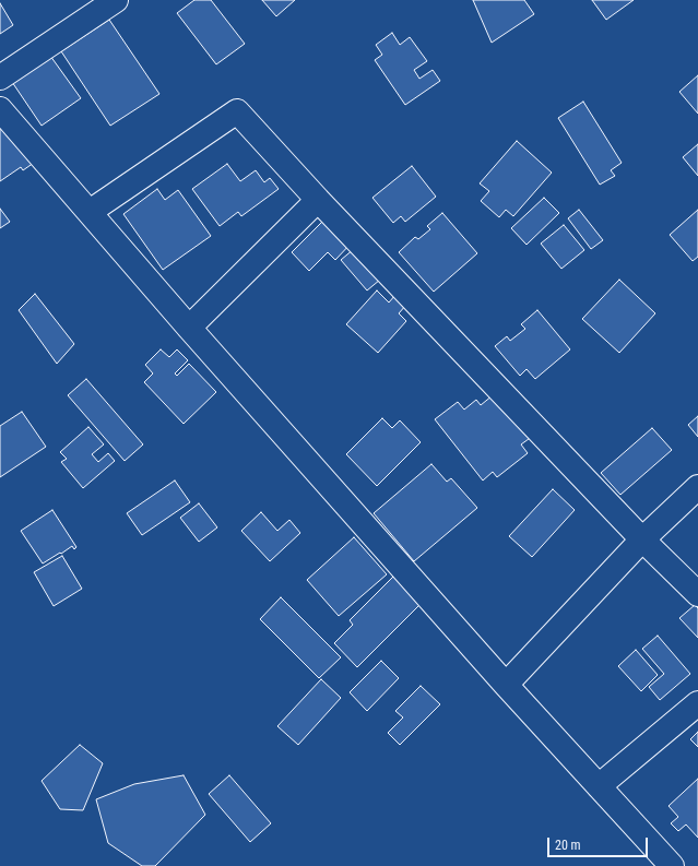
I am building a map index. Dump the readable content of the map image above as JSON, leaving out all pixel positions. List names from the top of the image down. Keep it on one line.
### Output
{"scale_bar":"20 m"}
